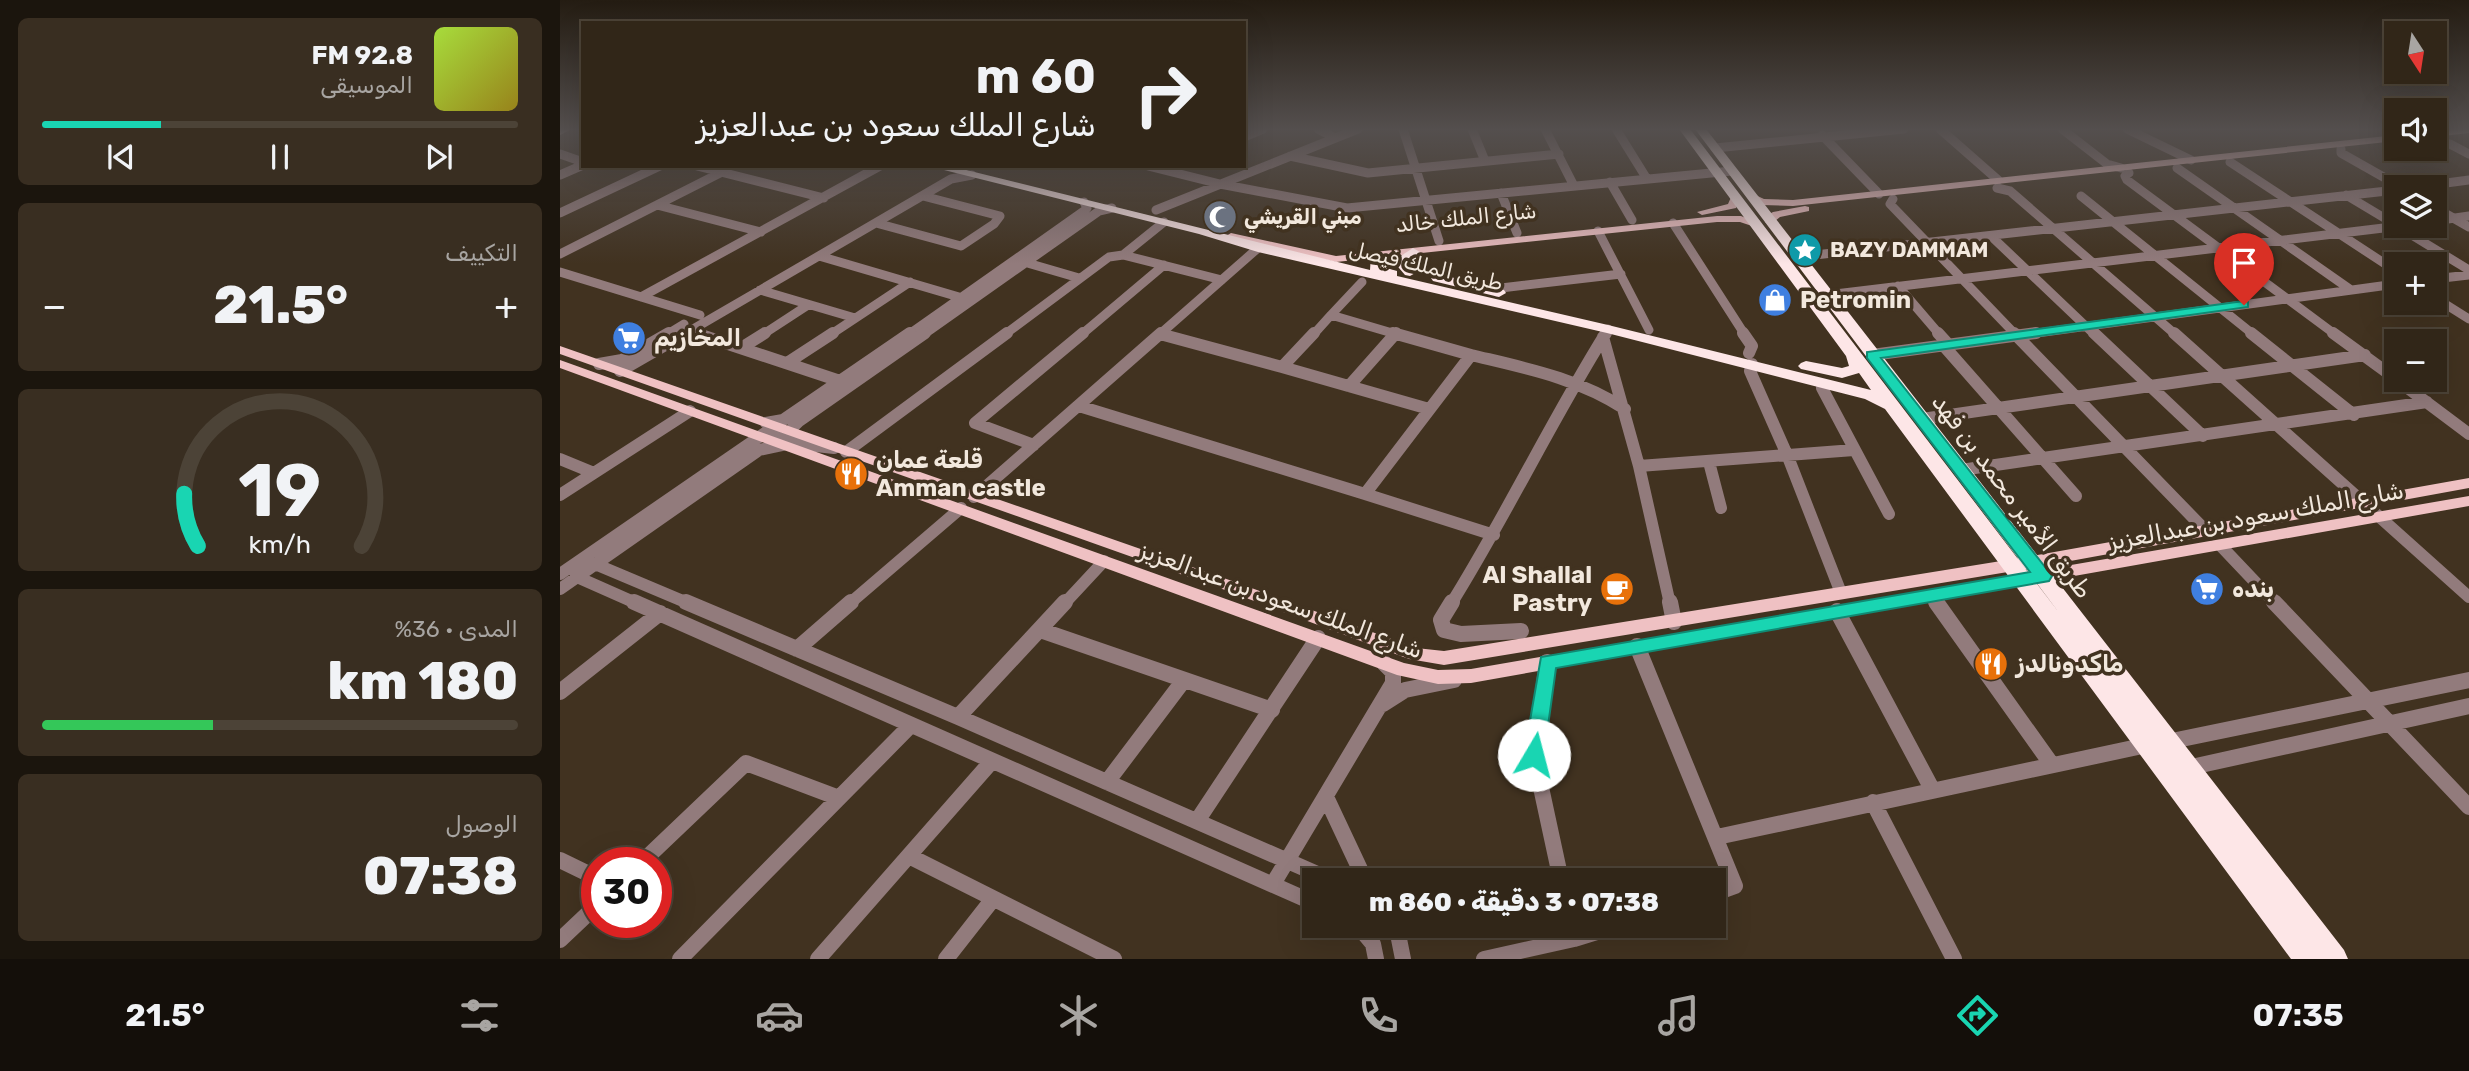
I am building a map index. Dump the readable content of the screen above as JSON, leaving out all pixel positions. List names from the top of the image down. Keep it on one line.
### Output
{"streets":{"highway":["طريق الملك فيصل","طريق الأمير محمد بن فهد"],"main road":["شارع الملك خالد","شارع الملك سعود بن عبدالعزيز"]},"crossings":[["شارع الملك خالد","طريق الملك فيصل"],["شارع الملك خالد","طريق الأمير محمد بن فهد"],["طريق الملك فيصل","طريق الأمير محمد بن فهد"],["طريق الأمير محمد بن فهد","شارع الملك سعود بن عبدالعزيز"]],"places":{"mosque":["مبني القريشي"],"place":["BAZY DAMMAM"],"shop":["Petromin"],"supermarket":["المخازيم","بنده"],"restaurant":["قلعة عمان Amman castle","ماكدونالدز"],"cafe":["Al Shallal Pastry"]},"north":"bottom","page":{"map_buttons":["+","−"],"turn":["60 m","شارع الملك سعود بن عبدالعزيز"],"song":["92.8 FM","الموسيقى"],"tile":["التكييف",["المدى · 36%","180 km"],["الوصول","07:38"]],"heat":["−","21.5°","+"],"limit":"30","trip":"07:38 · 3 دقيقة · 860 m","tabs":["07:35","21.5°"],"gauge":["19","km/h"]}}
